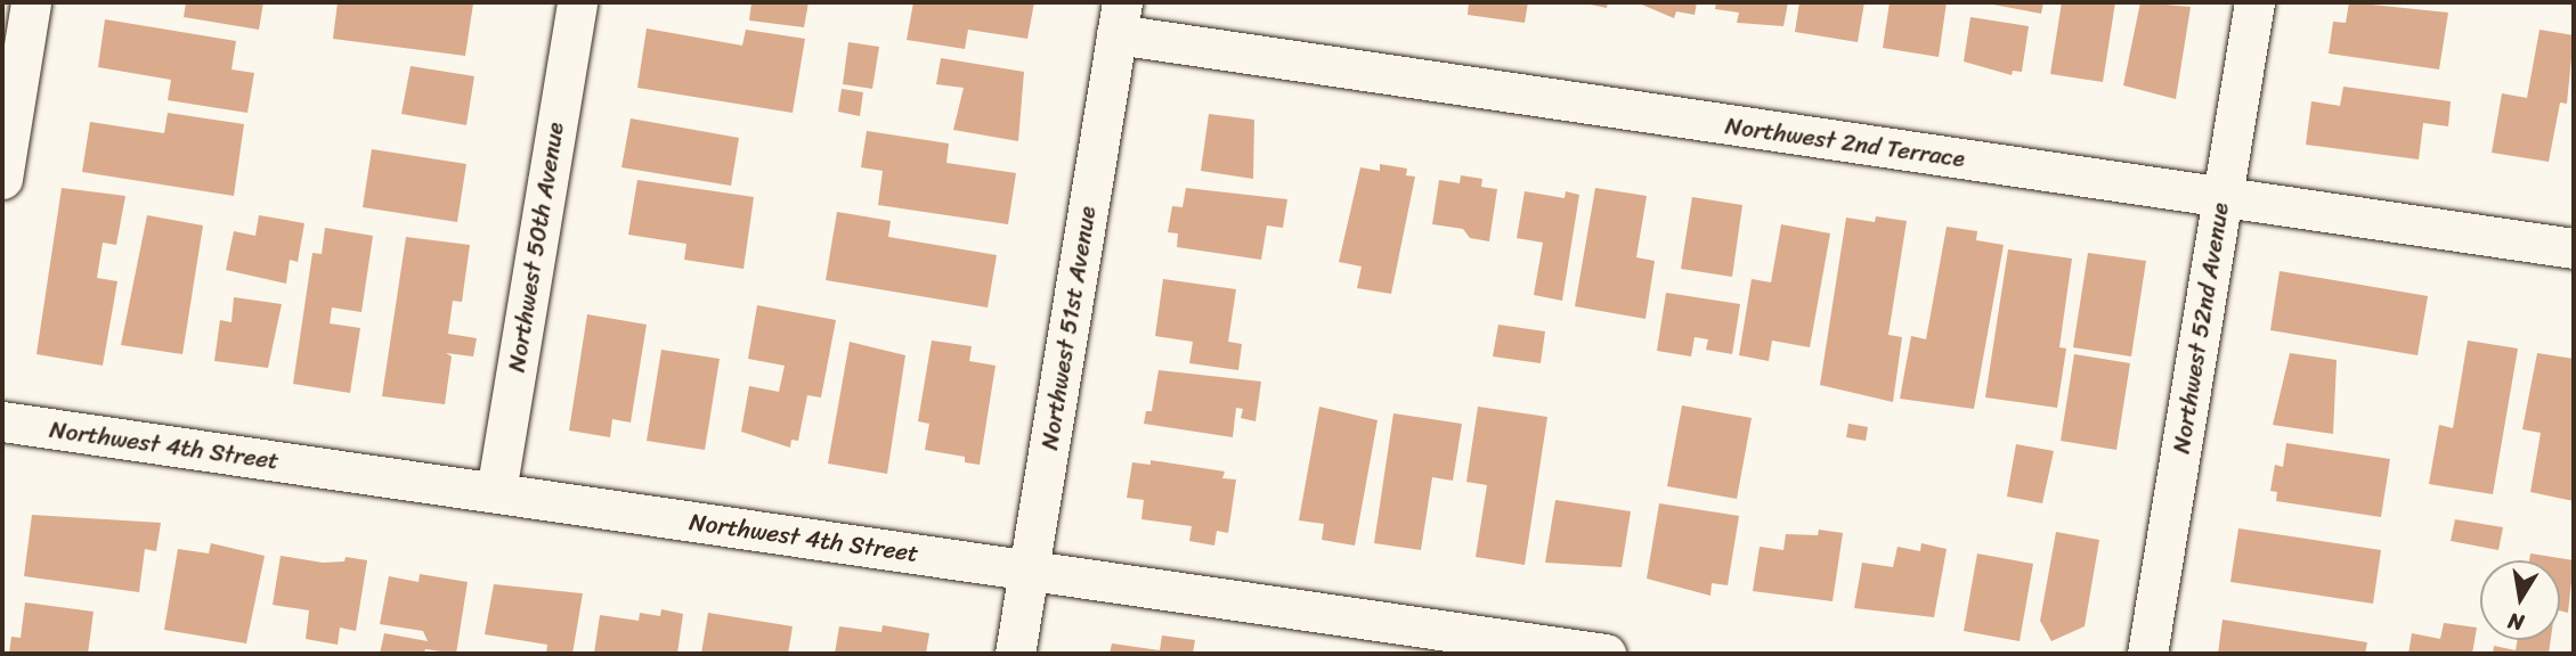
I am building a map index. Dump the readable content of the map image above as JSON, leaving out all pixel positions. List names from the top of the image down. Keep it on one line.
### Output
{"streets":{"street":["Northwest 2nd Terrace","Northwest 50th Avenue","Northwest 51st Avenue","Northwest 52nd Avenue","Northwest 4th Street"]},"crossings":[["Northwest 2nd Terrace","Northwest 51st Avenue"],["Northwest 2nd Terrace","Northwest 52nd Avenue"],["Northwest 50th Avenue","Northwest 4th Street"],["Northwest 51st Avenue","Northwest 4th Street"]],"north":"bottom"}
